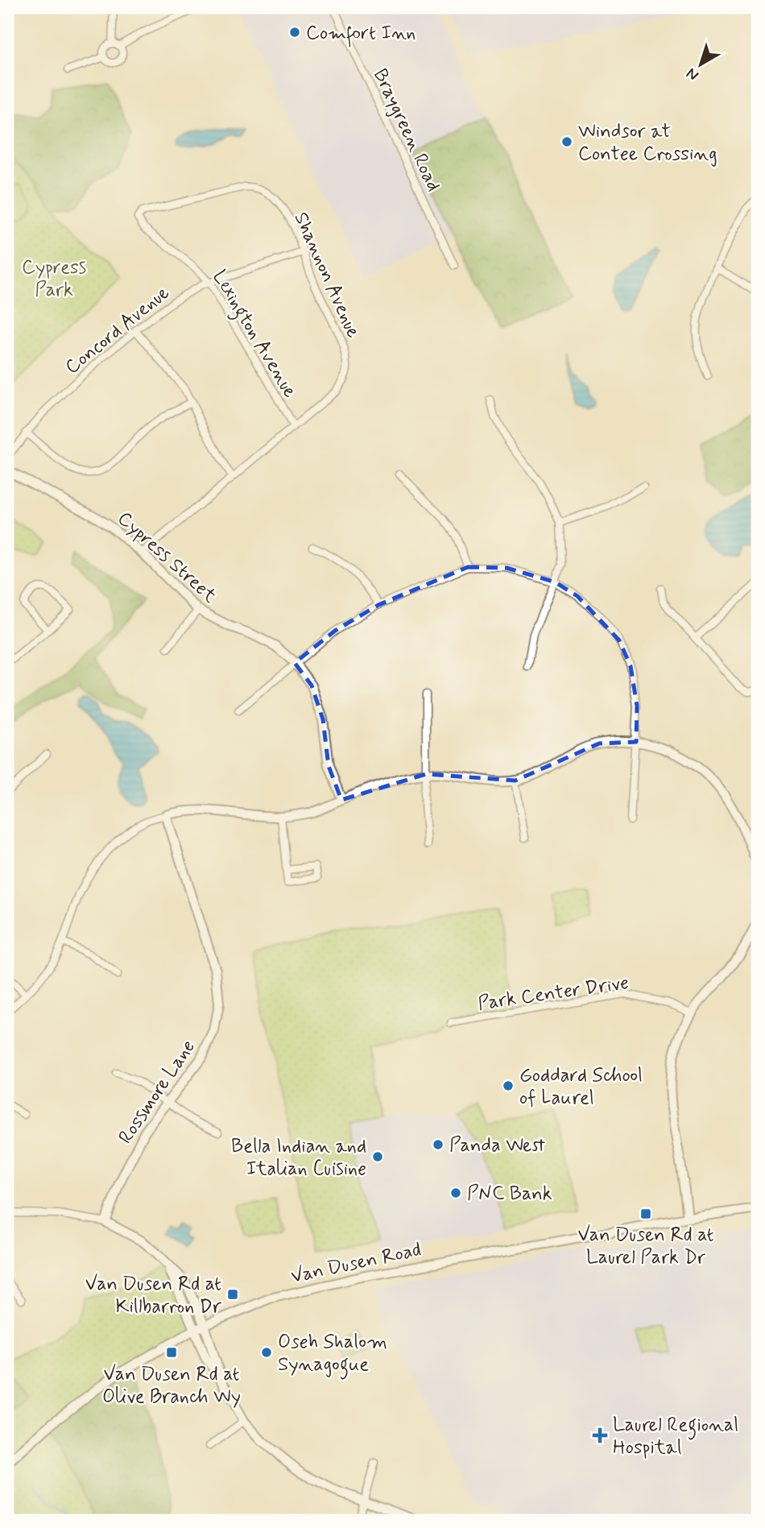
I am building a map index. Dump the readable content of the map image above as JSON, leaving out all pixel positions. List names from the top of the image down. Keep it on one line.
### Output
{"streets":{"street":["Braygreen Road","Shannon Avenue","Concord Avenue","Lexington Avenue","Cypress Street","Park Center Drive","Rossmore Lane","Van Dusen Road"]},"crossings":[["Shannon Avenue","Concord Avenue"],["Shannon Avenue","Lexington Avenue"],["Shannon Avenue","Cypress Street"],["Concord Avenue","Lexington Avenue"]],"parks":["Cypress Park"],"places":{"other":["Comfort Inn","Windsor at Contee Crossing","Goddard School of Laurel","Panda West","Bella Indian and Italian Cuisine","PNC Bank","Oseh Shalom Synagogue"],"transit":["Van Dusen Rd at Laurel Park Dr","Van Dusen Rd at Killbarron Dr","Van Dusen Rd at Olive Branch Wy"],"health":["Laurel Regional Hospital"]},"north":"bottom left"}
